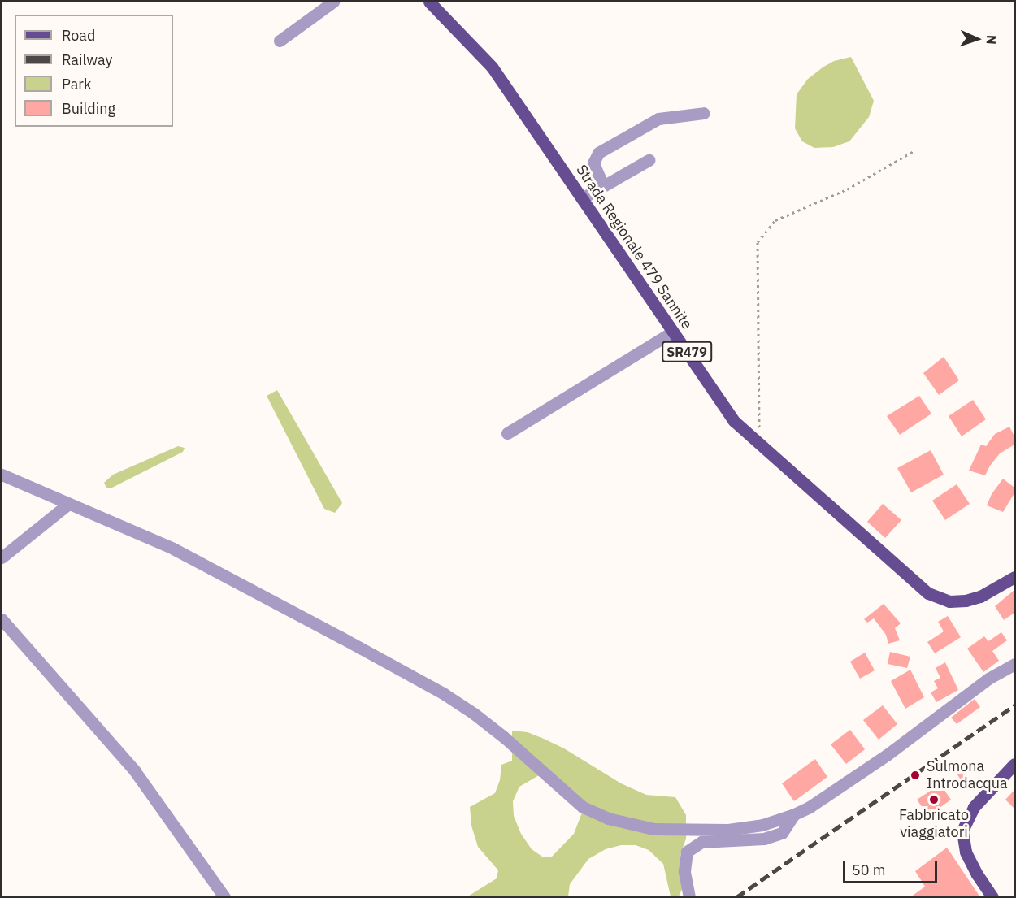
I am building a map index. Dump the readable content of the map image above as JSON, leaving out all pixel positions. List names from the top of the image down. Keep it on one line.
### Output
{"streets":{"main road":["Strada Regionale 479 Sannite","SR479"]},"places":["Sulmona Introdacqua","Fabbricato viaggiatori"],"legend":["Road","Railway","Park","Building"],"scale_bar":"50 m","north":"right"}
